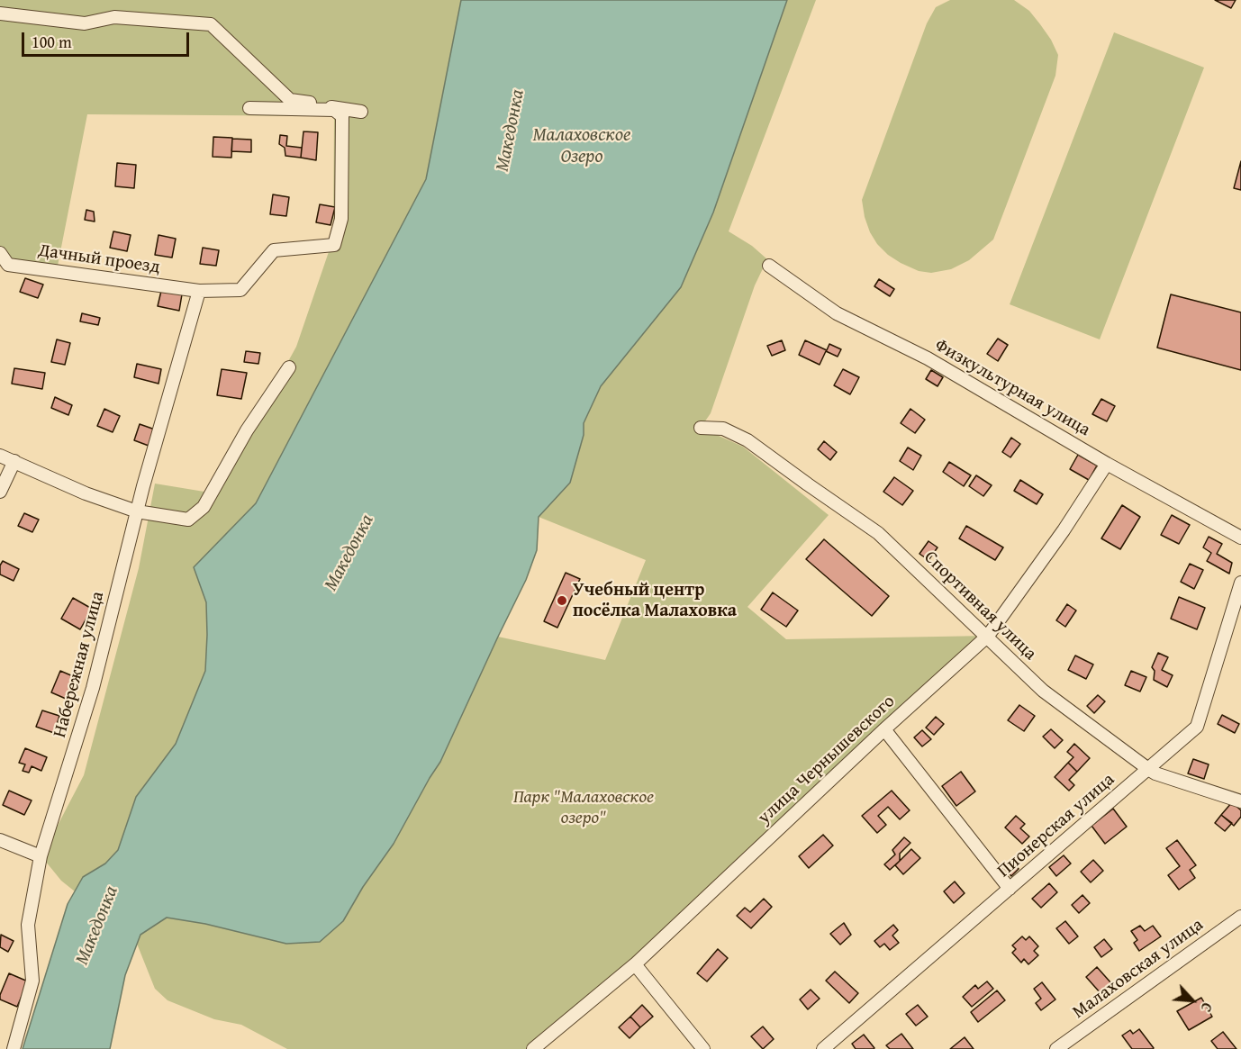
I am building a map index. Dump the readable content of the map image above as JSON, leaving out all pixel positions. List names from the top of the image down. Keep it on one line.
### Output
{"streets":{"street":["Дачный проезд","Физкультурная улица","Спортивная улица","Набережная улица","улица Чернышевского","Пионерская улица","Малаховская улица"]},"crossings":[["Дачный проезд","Набережная улица"],["Физкультурная улица","улица Чернышевского"],["Спортивная улица","улица Чернышевского"],["Спортивная улица","Пионерская улица"]],"water":["Македонка","Малаховское Озеро"],"parks":["Парк \"Малаховское озеро\""],"places":["Учебный центр посёлка Малаховка"],"scale_bar":"100 m","north":"bottom right"}
